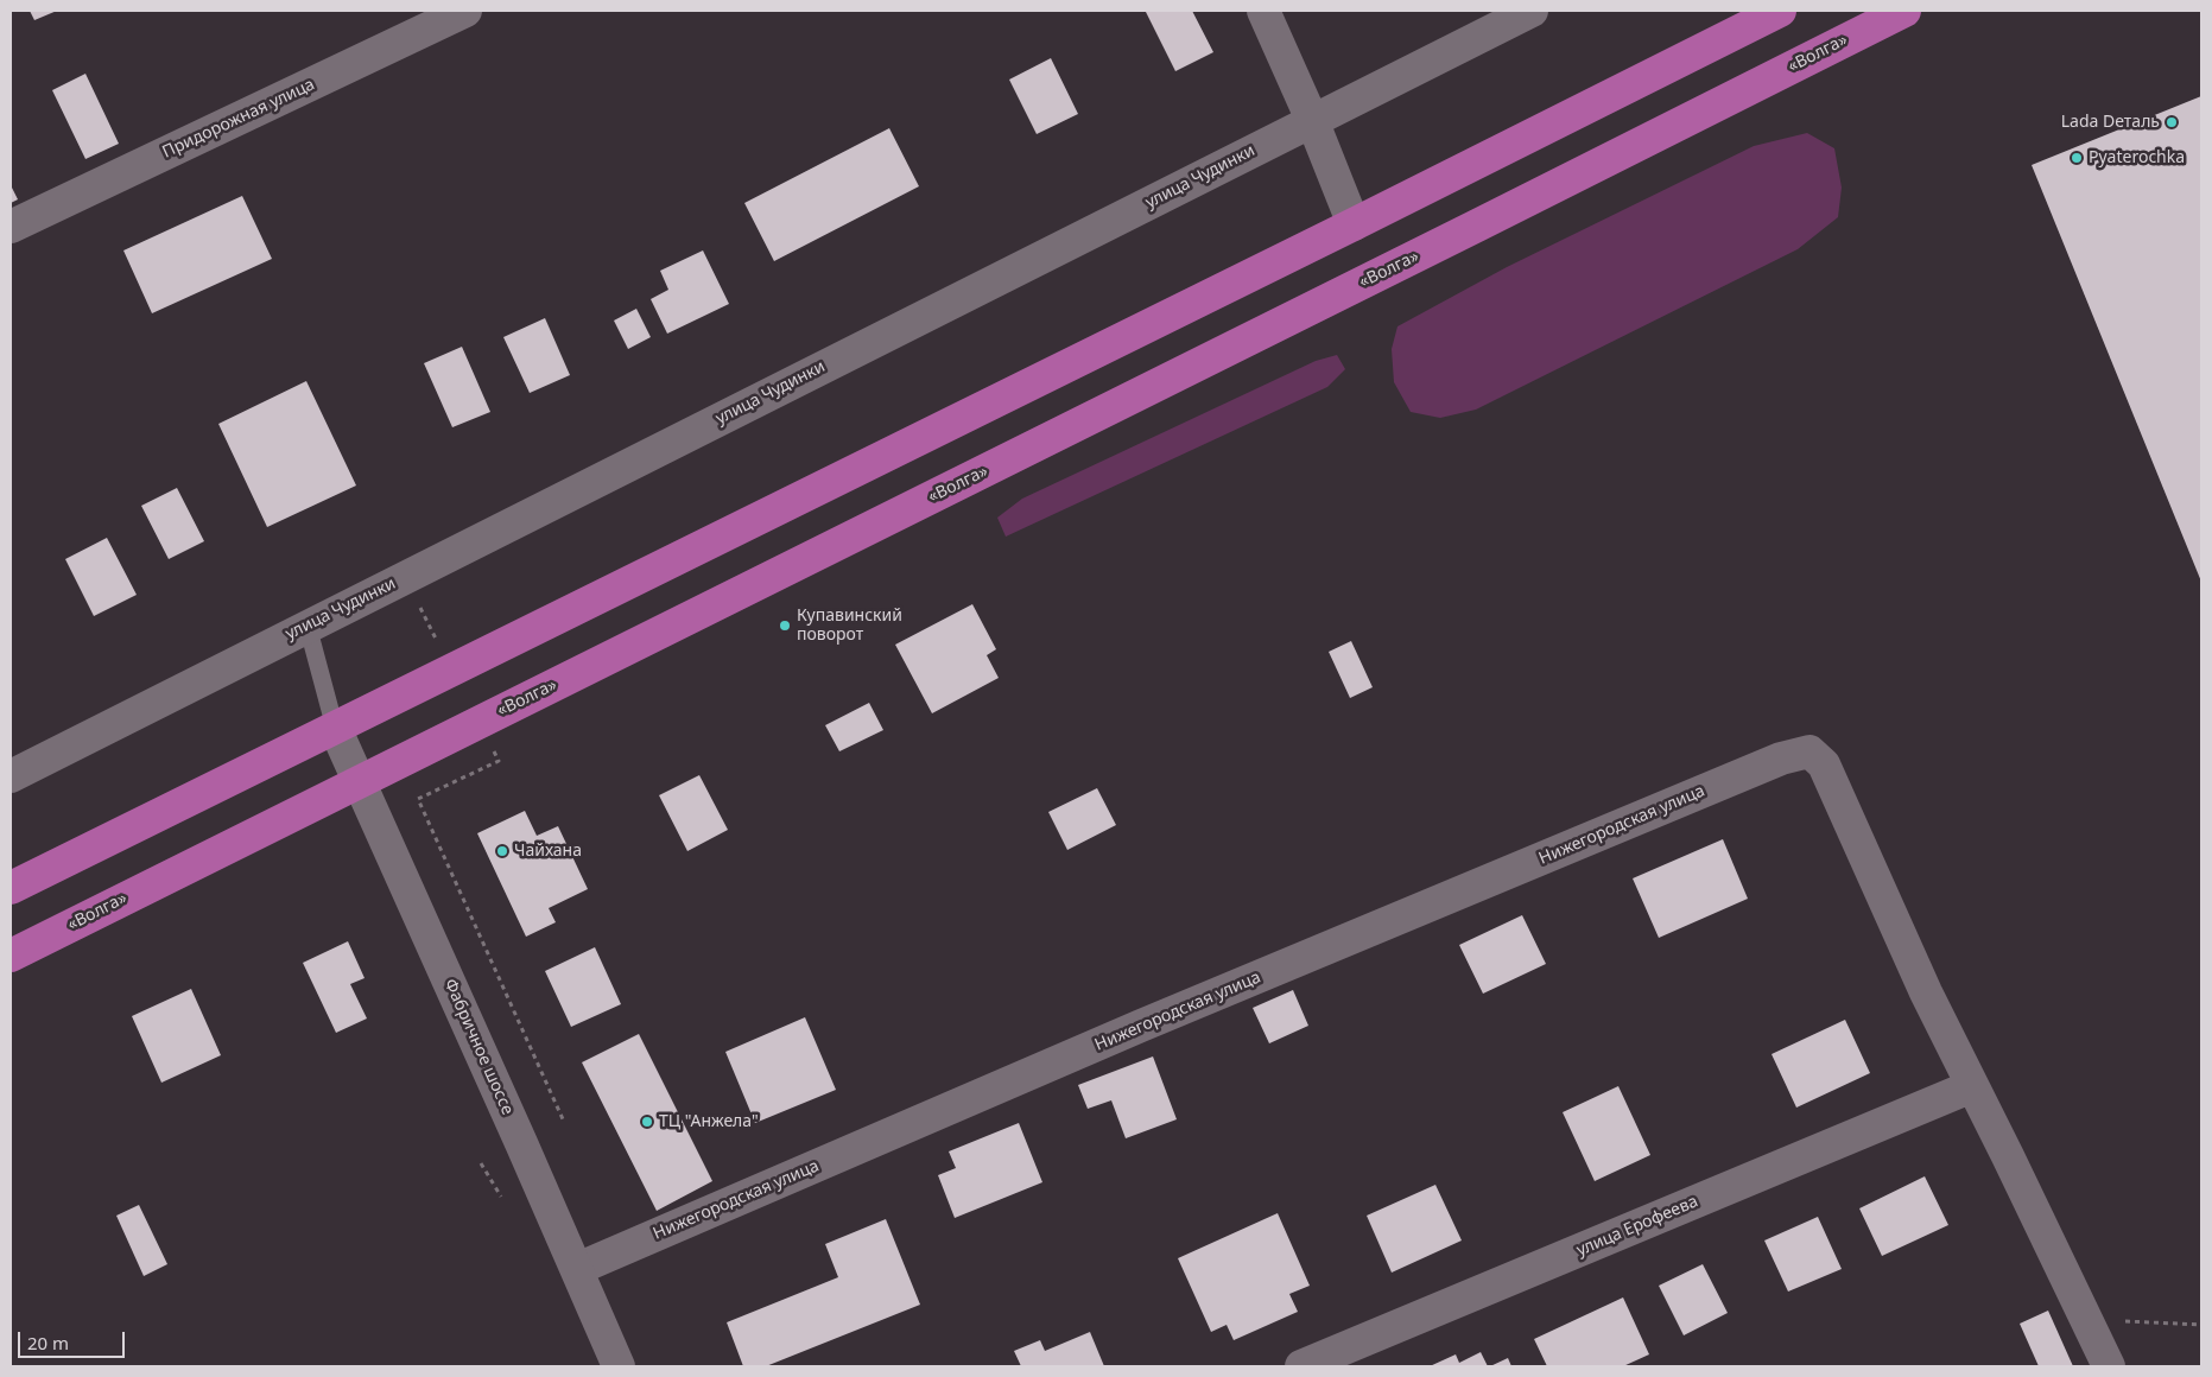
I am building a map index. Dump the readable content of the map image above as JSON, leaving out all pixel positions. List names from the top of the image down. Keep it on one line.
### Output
{"streets":{"highway":["«Волга»"],"street":["Придорожная улица","улица Чудинки","Нижегородская улица","Фабричное шоссе","улица Ерофеева"]},"crossings":[["«Волга»","Фабричное шоссе"],["Нижегородская улица","Фабричное шоссе"],["Нижегородская улица","улица Ерофеева"]],"places":["Lada Dеталь","Pyaterochka","Купавинский поворот","Чайхана","ТЦ \"Анжела\""],"scale_bar":"20 m"}
